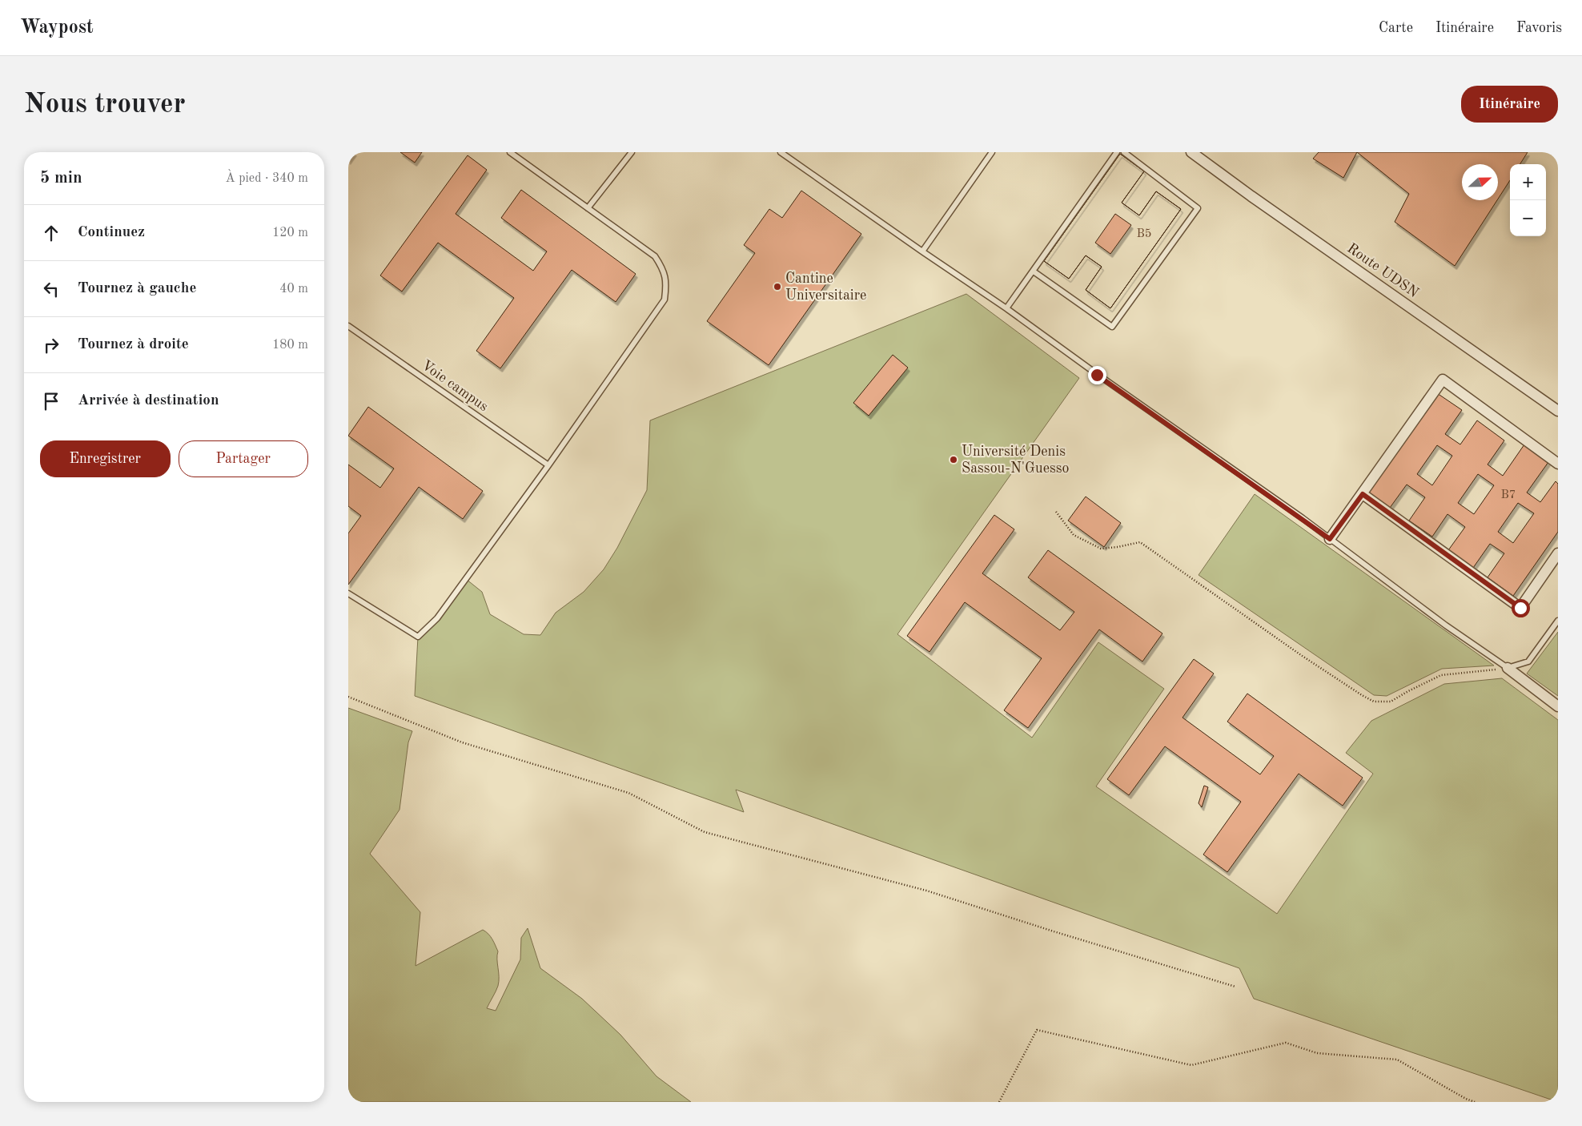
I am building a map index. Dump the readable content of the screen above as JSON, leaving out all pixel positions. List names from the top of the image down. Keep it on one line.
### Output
{"streets":{"street":["Route UDSN"],"lane":["Voie campus"]},"places":["Cantine Universitaire","Université Denis Sassou-N'Guesso"],"house_numbers":["B5","B7"],"north":"right","page":{"header":"Waypost","nav":["Carte","Itinéraire","Favoris"],"buttons":["Itinéraire",["Enregistrer","Partager"]],"title":"Nous trouver","heading":["5 min","À pied · 340 m"],"map_buttons":["+","−"],"list":[["Continuez","120 m"],["Tournez à gauche","40 m"],["Tournez à droite","180 m"],"Arrivée à destination"]}}
